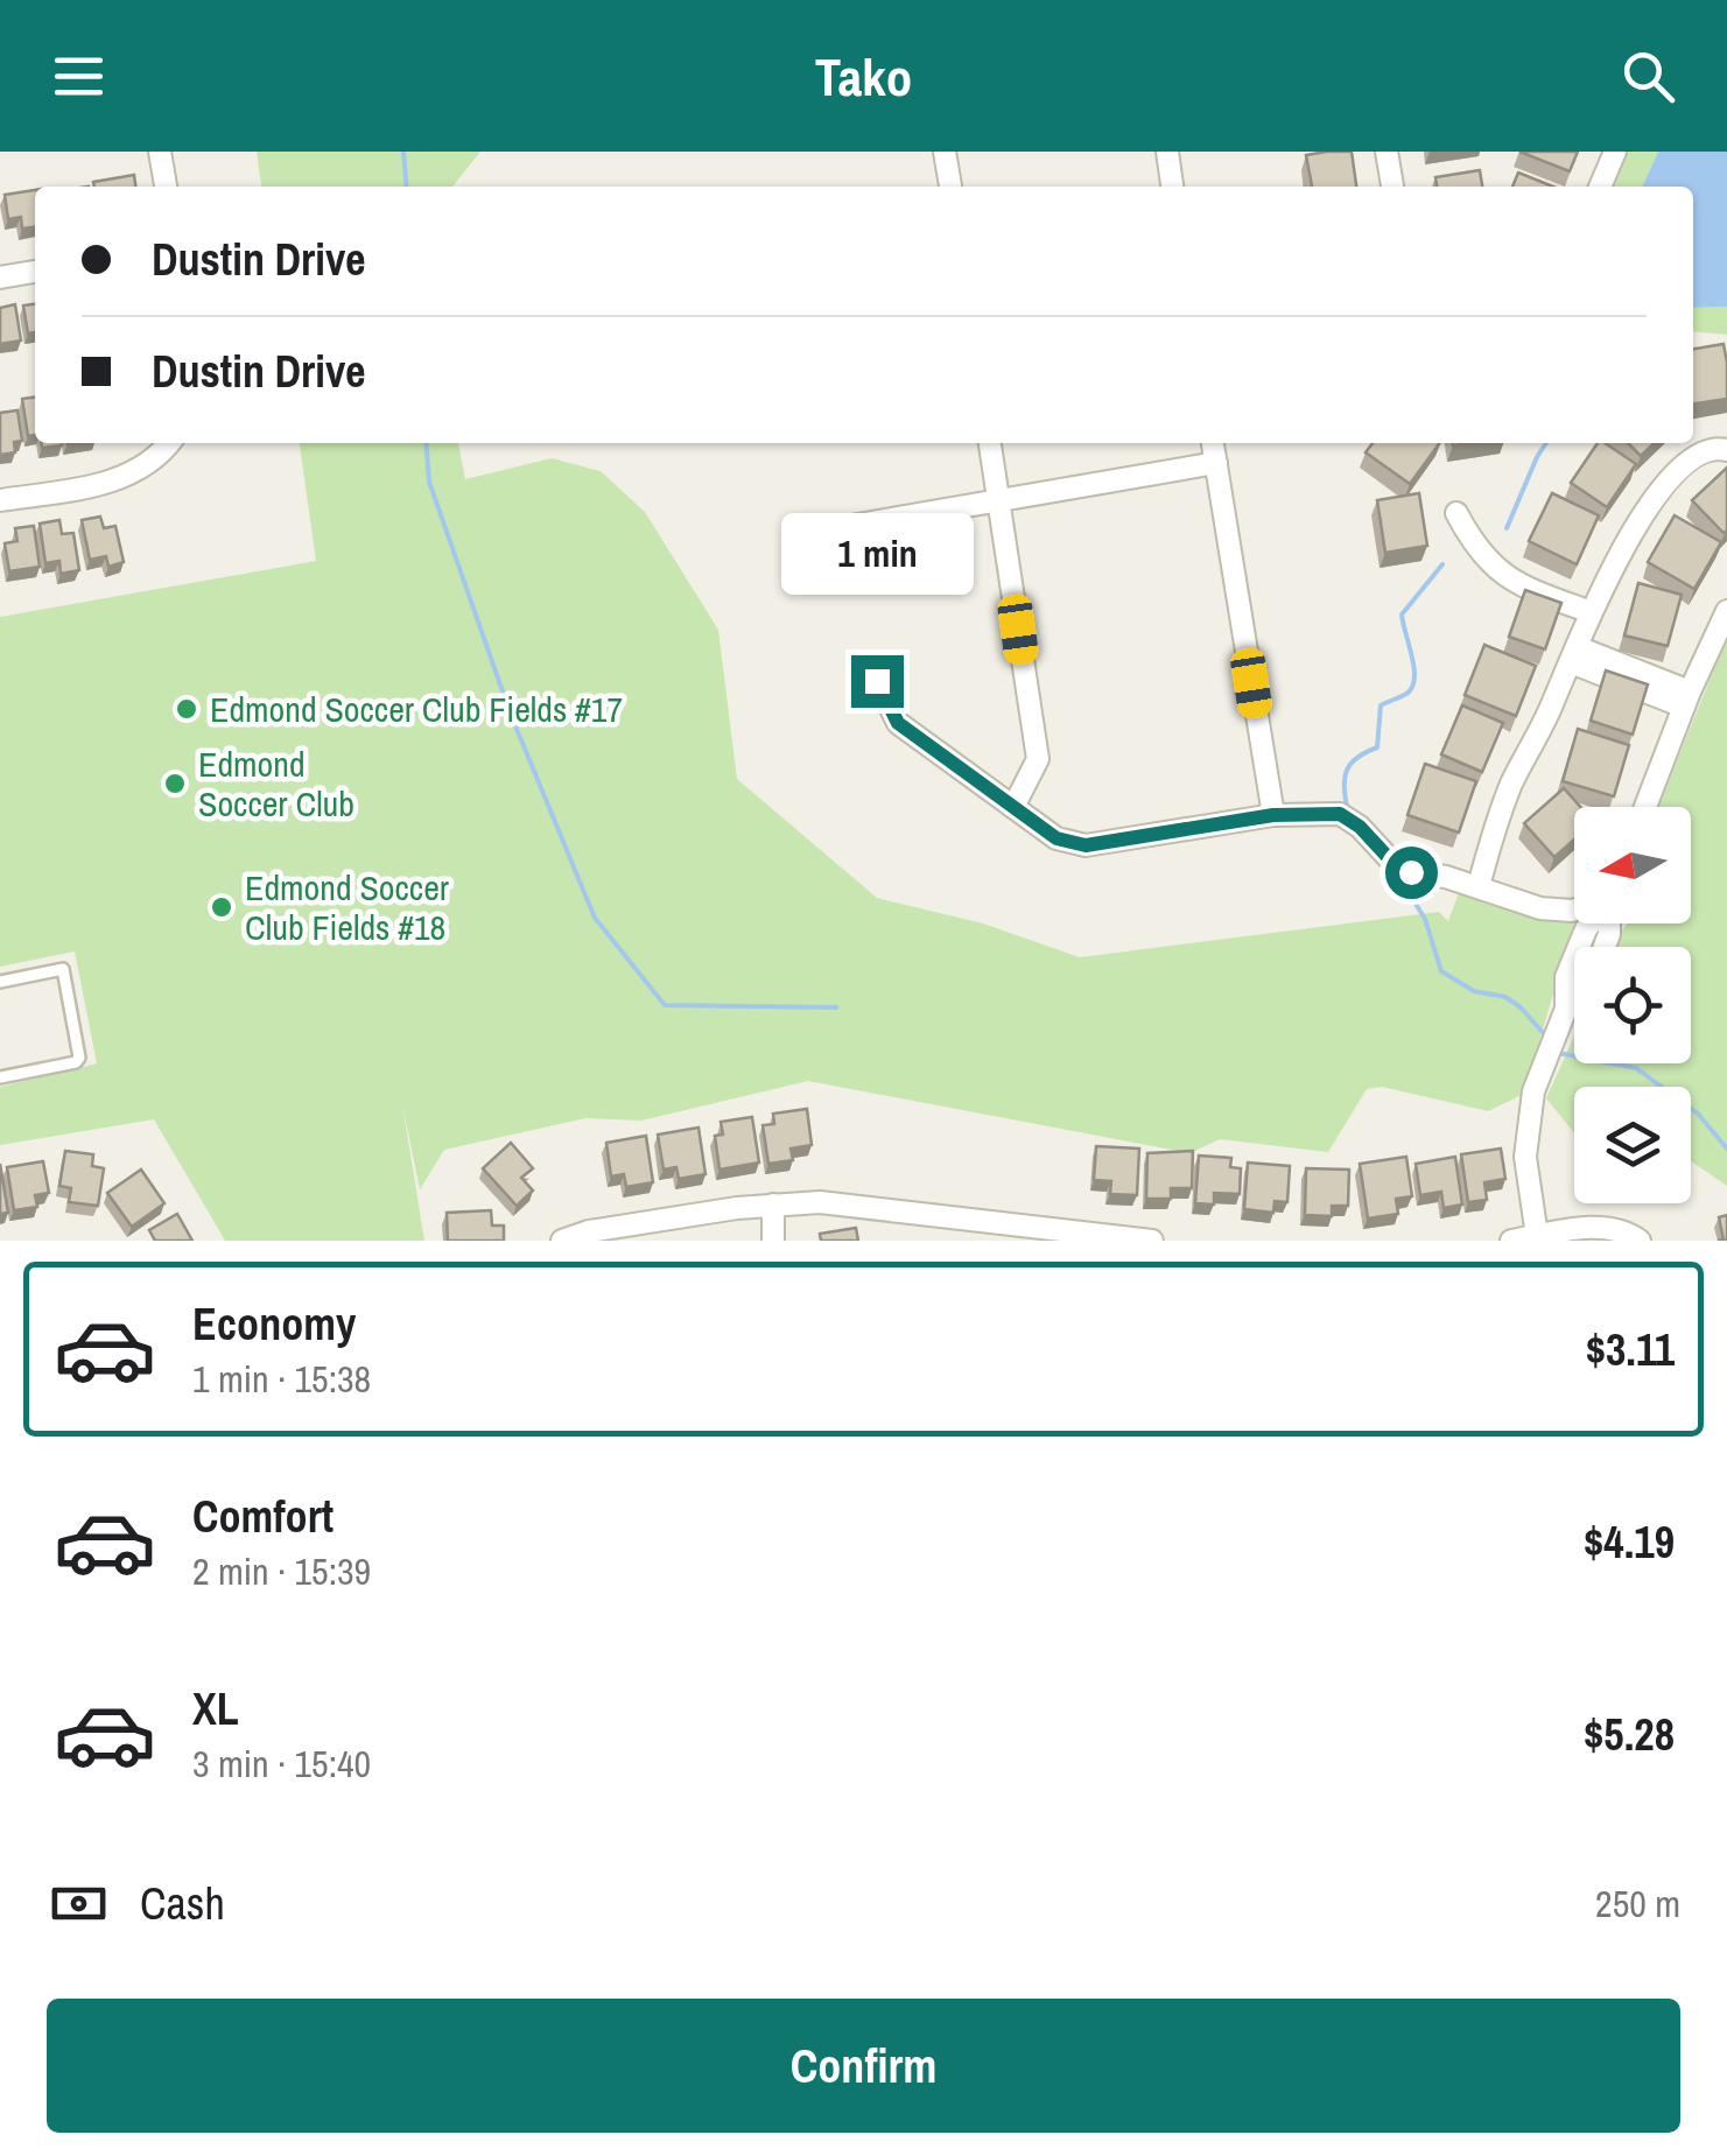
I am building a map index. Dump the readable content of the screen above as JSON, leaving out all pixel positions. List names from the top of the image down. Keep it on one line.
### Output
{"places":["Edmond Soccer Club Fields #17","Edmond Soccer Club","Edmond Soccer Club Fields #18"],"north":"left","page":{"header":"Tako","banner":["Dustin Drive","Dustin Drive"],"bubble":"1 min","list":[{"name":"Economy","note":"1 min · 15:38","value":"$3.11"},{"name":"Comfort","note":"2 min · 15:39","value":"$4.19"},{"name":"XL","note":"3 min · 15:40","value":"$5.28"}],"pay":["Cash","250 m"],"buttons":"Confirm"}}
